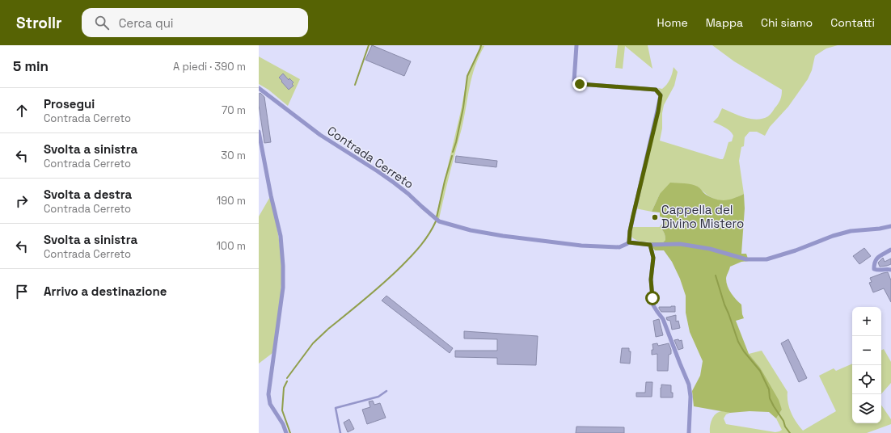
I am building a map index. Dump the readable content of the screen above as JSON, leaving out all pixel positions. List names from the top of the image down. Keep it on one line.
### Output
{"streets":{"street":["Contrada Cerreto"]},"places":["Cappella del Divino Mistero"],"page":{"header":"Strollr","search":"Cerca qui","nav":["Home","Mappa","Chi siamo","Contatti"],"heading":["5 min","A piedi · 390 m"],"list":[["Prosegui","Contrada Cerreto","70 m"],["Svolta a sinistra","Contrada Cerreto","30 m"],["Svolta a destra","Contrada Cerreto","190 m"],["Svolta a sinistra","Contrada Cerreto","100 m"],"Arrivo a destinazione"],"map_buttons":["+","−"]}}
